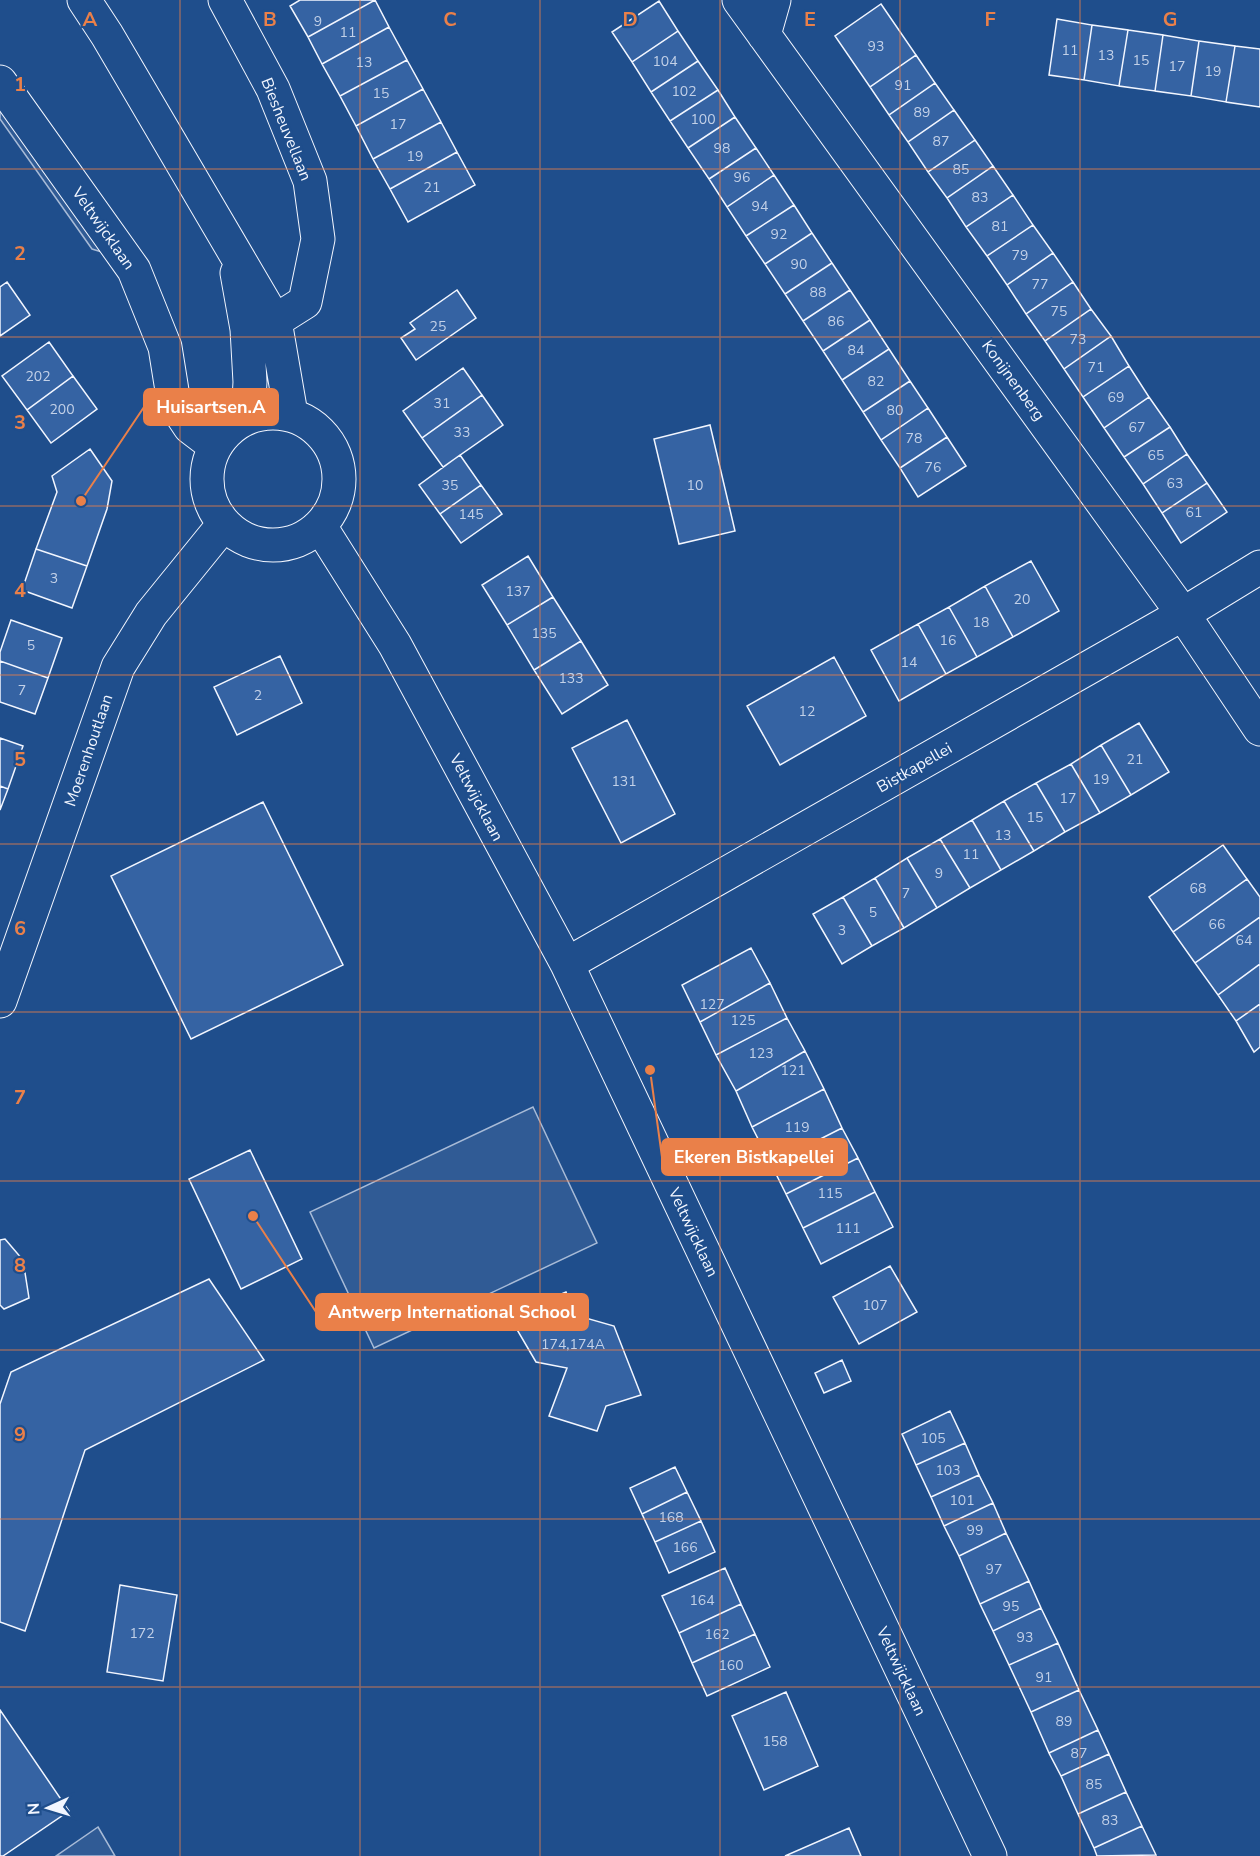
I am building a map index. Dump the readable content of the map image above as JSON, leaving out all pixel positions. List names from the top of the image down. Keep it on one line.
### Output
{"streets":{"street":["Biesheuvellaan","Veltwijcklaan","Konijnenberg","Moerenhoutlaan","Bistkapellei"]},"crossings":[["Veltwijcklaan","Moerenhoutlaan"],["Veltwijcklaan","Bistkapellei"],["Konijnenberg","Bistkapellei"]],"places":["Huisartsen.A","Ekeren Bistkapellei","Antwerp International School"],"house_numbers":["9","11","93","11","13","15","104","13","17","19","91","102","15","89","100","17","87","98","19","85","96","21","83","94","81","92","79","90","77","88","75","86","25","73","84","71","202","82","69","31","200","80","67","33","78","65","76","63","35","10","61","145","3","137","20","18","135","16","5","14","133","7","2","12","21","19","131","17","15","13","11","9","68","7","5","66","3","64","127","125","123","121","119","115","111","107","174,174A","105","103","101","168","99","166","97","164","95","172","162","93","160","91","89","158","87","85","83"],"north":"left","grid":{"columns":["A","B","C","D","E","F","G"],"rows":["1","2","3","4","5","6","7","8","9"]}}
